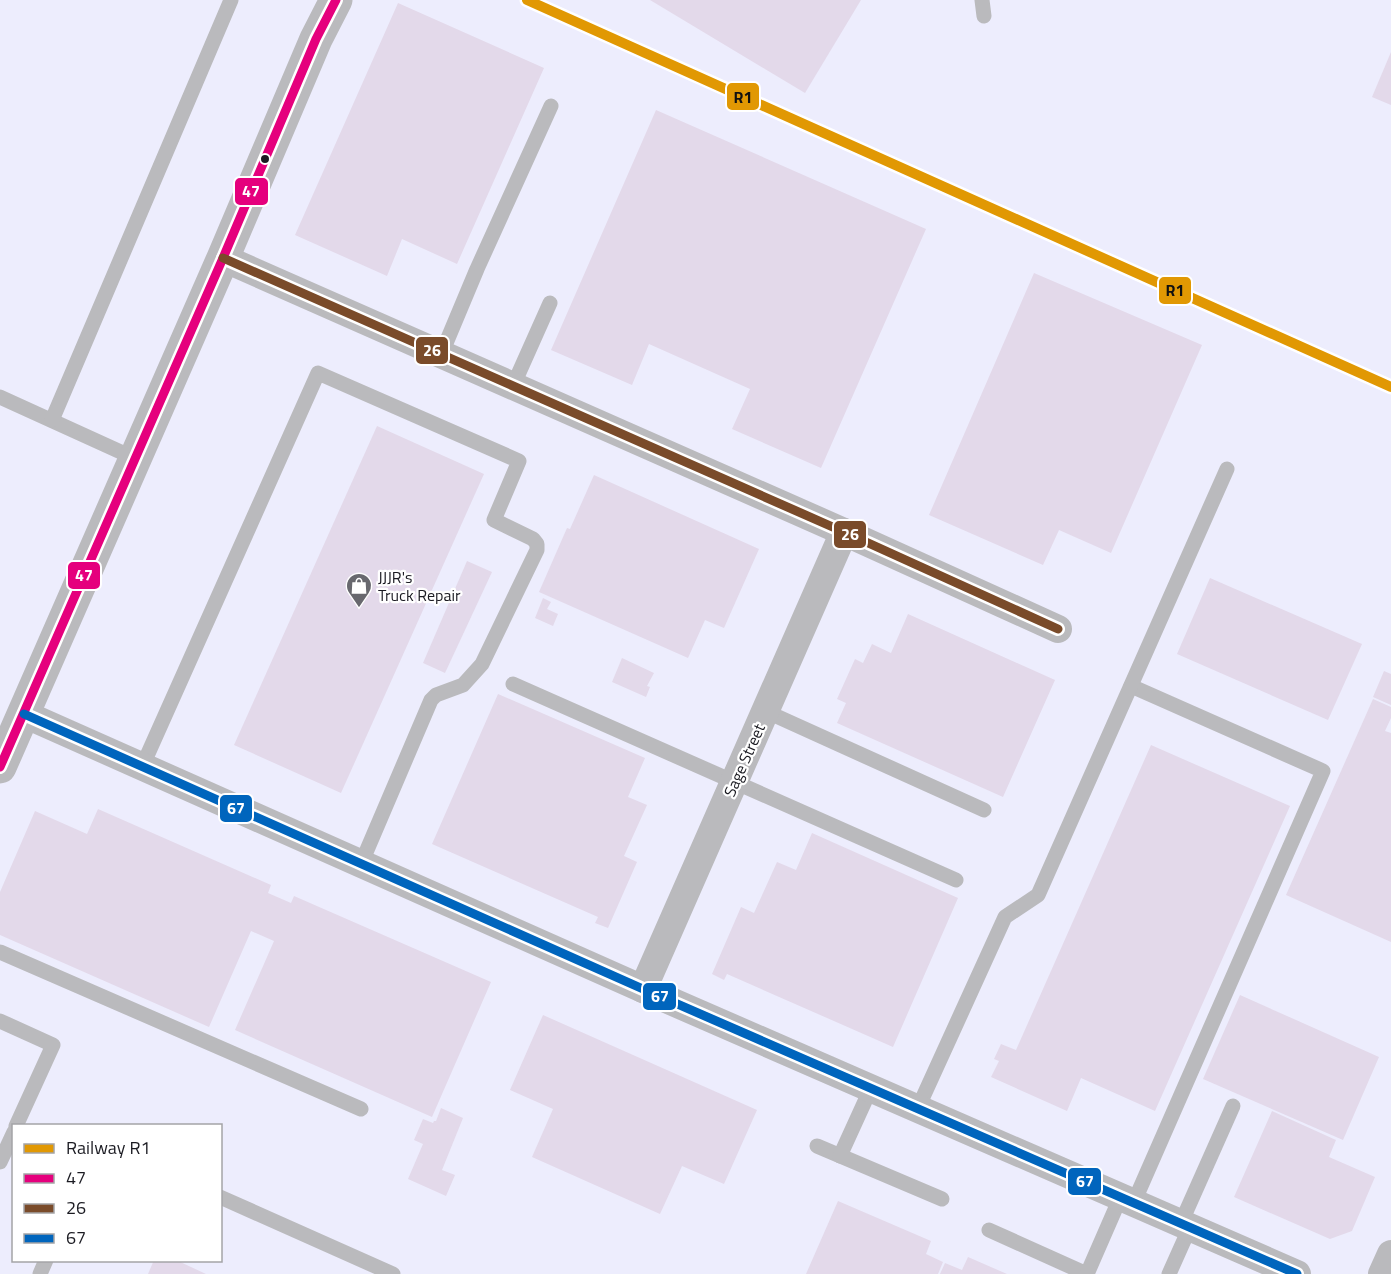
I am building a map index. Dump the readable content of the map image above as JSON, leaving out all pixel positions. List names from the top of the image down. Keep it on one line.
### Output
{"streets":{"street":["Sage Street"]},"places":{"shop":["JJJR's Truck Repair"]},"lines":["rail line R1","transit line 47","transit line 26","transit line 67"],"legend":["Railway R1","47","26","67"]}
